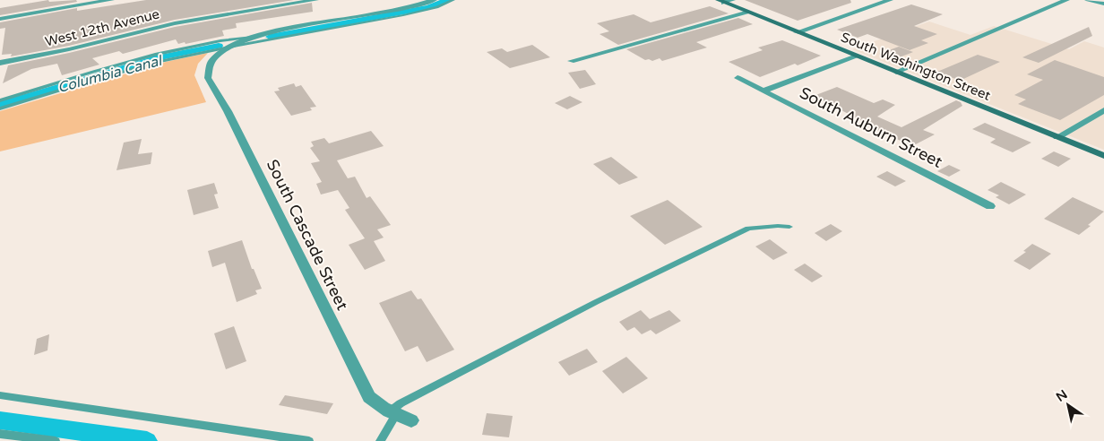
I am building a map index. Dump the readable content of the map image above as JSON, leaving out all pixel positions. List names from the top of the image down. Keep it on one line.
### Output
{"streets":{"main road":["South Washington Street"],"street":["West 12th Avenue","South Auburn Street","South Cascade Street"]},"water":["Columbia Canal"],"north":"top left"}
